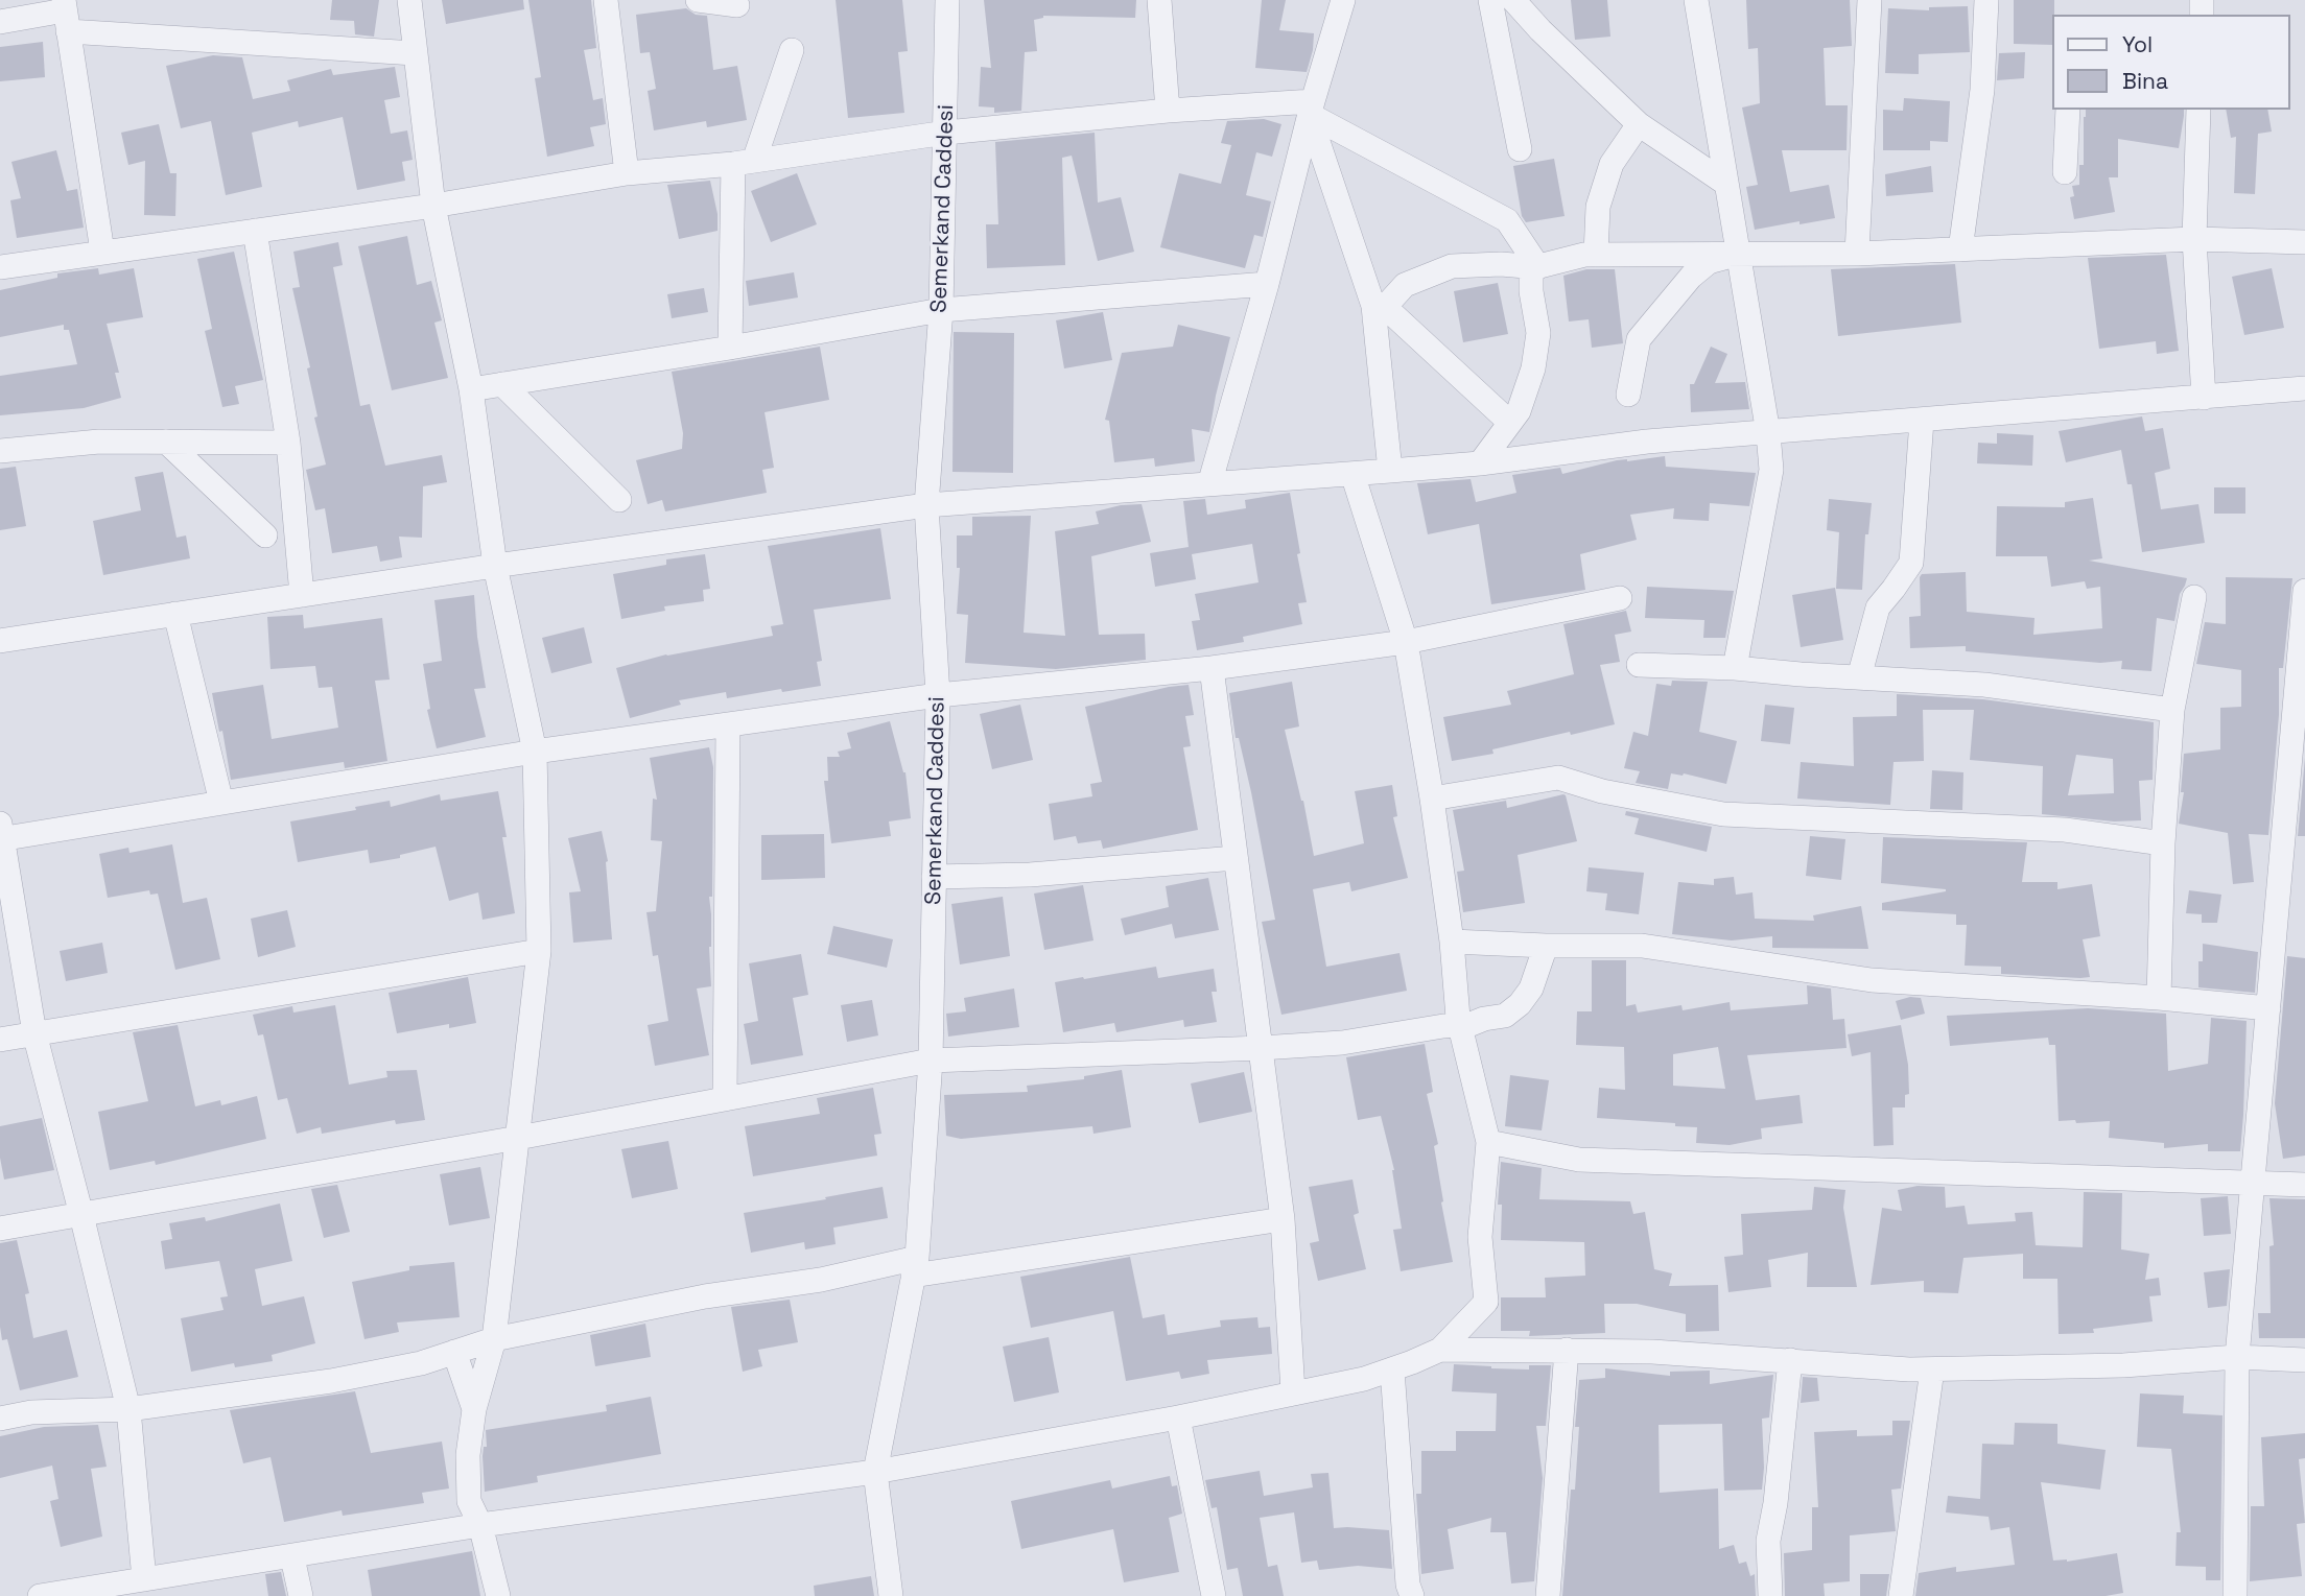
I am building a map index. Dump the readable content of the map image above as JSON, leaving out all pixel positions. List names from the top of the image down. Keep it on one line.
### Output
{"streets":{"street":["Semerkand Caddesi"]},"legend":["Yol","Bina"]}
